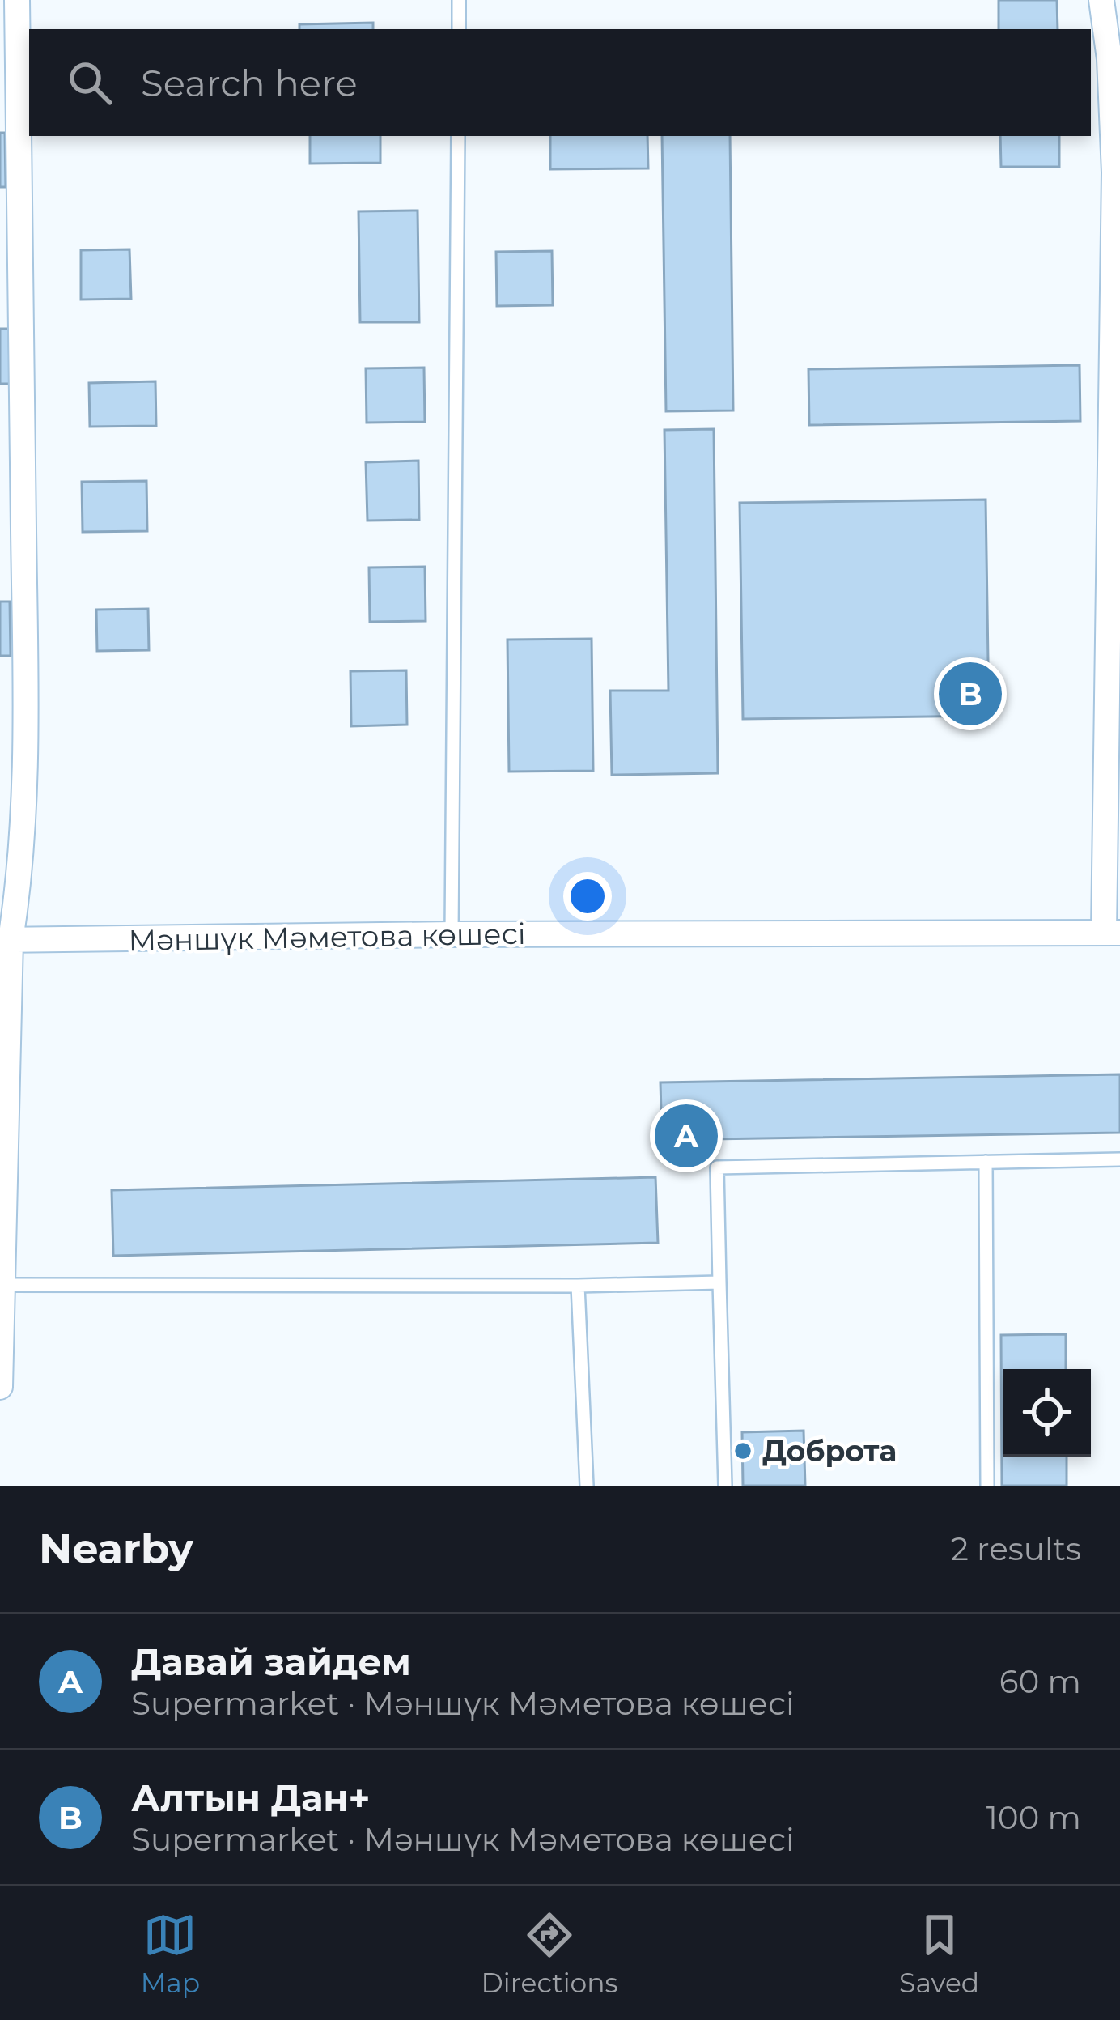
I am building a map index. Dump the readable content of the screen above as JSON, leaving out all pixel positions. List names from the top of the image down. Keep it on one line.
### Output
{"streets":{"street":["Мәншүк Мәметова көшесі"]},"places":["Доброта"],"page":{"search":"Search here","pins":["B","A"],"heading":["Nearby","2 results"],"list":[{"mark":"A","name":"Давай зайдем","note":"Supermarket · Мәншүк Мәметова көшесі","value":"60 m"},{"mark":"B","name":"Алтын Дан+","note":"Supermarket · Мәншүк Мәметова көшесі","value":"100 m"}],"nav":["Map","Directions","Saved"]}}
